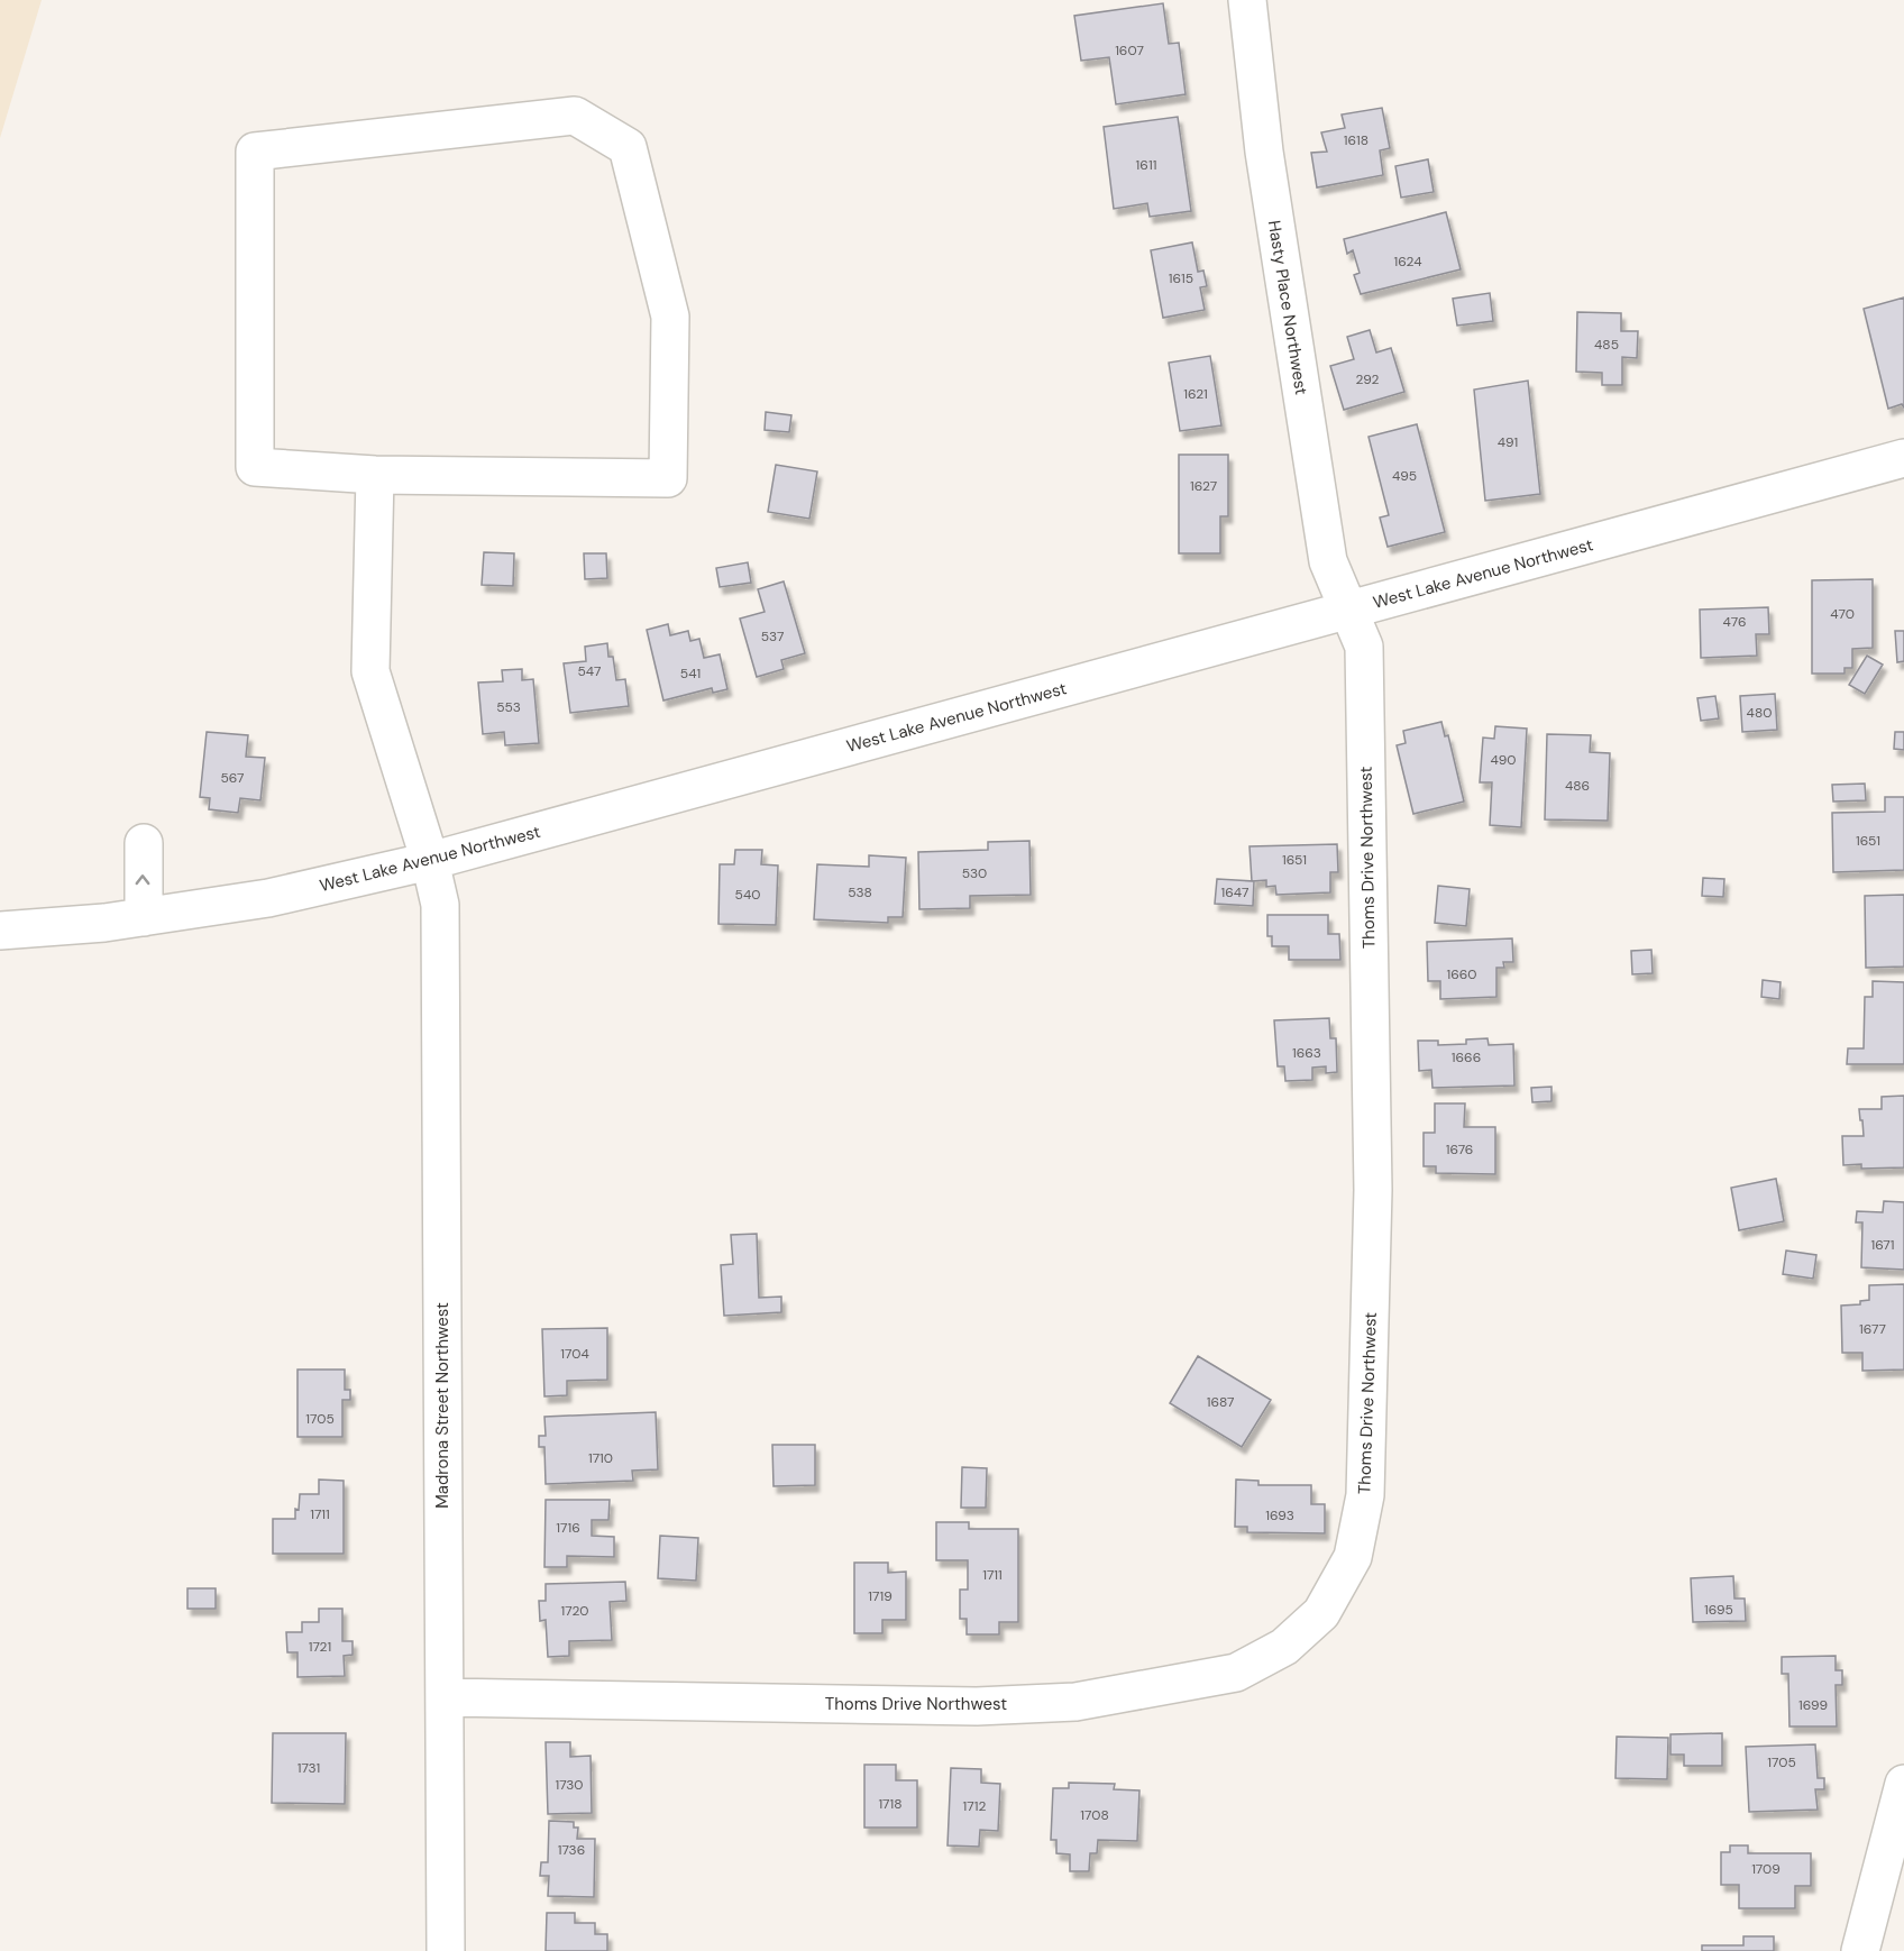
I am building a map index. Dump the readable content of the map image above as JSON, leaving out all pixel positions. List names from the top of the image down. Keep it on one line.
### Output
{"streets":{"street":["Hasty Place Northwest","West Lake Avenue Northwest","Thoms Drive Northwest","Madrona Street Northwest"]},"crossings":[["Hasty Place Northwest","West Lake Avenue Northwest"],["Hasty Place Northwest","Thoms Drive Northwest"],["West Lake Avenue Northwest","Thoms Drive Northwest"],["West Lake Avenue Northwest","Madrona Street Northwest"],["Thoms Drive Northwest","Madrona Street Northwest"]],"house_numbers":["1607","1618","1611","1624","1615","485","292","1621","491","495","1627","470","476","537","547","541","553","480","490","567","486","1651","1651","530","538","1647","540","1660","1663","1666","1676","1671","1677","1704","1687","1705","1710","1711","1693","1716","1711","1719","1695","1720","1721","1699","1705","1731","1730","1718","1712","1708","1736","1709"]}
